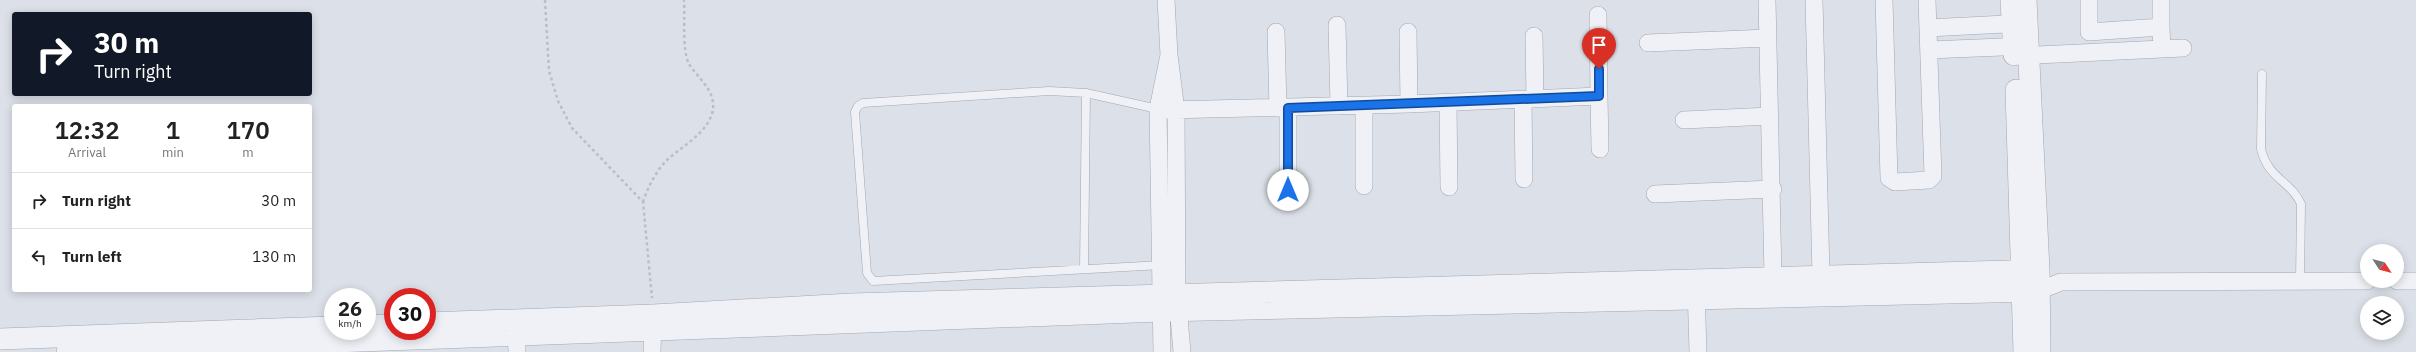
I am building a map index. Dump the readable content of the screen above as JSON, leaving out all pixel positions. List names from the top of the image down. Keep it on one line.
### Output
{"north":"bottom right","page":{"turn":["30 m","Turn right"],"eta":["12:32","Arrival","1","min","170","m"],"list":[{"name":"Turn right","value":"30 m"},{"name":"Turn left","value":"130 m"}],"speed":"26 km/h","limit":"30"}}
